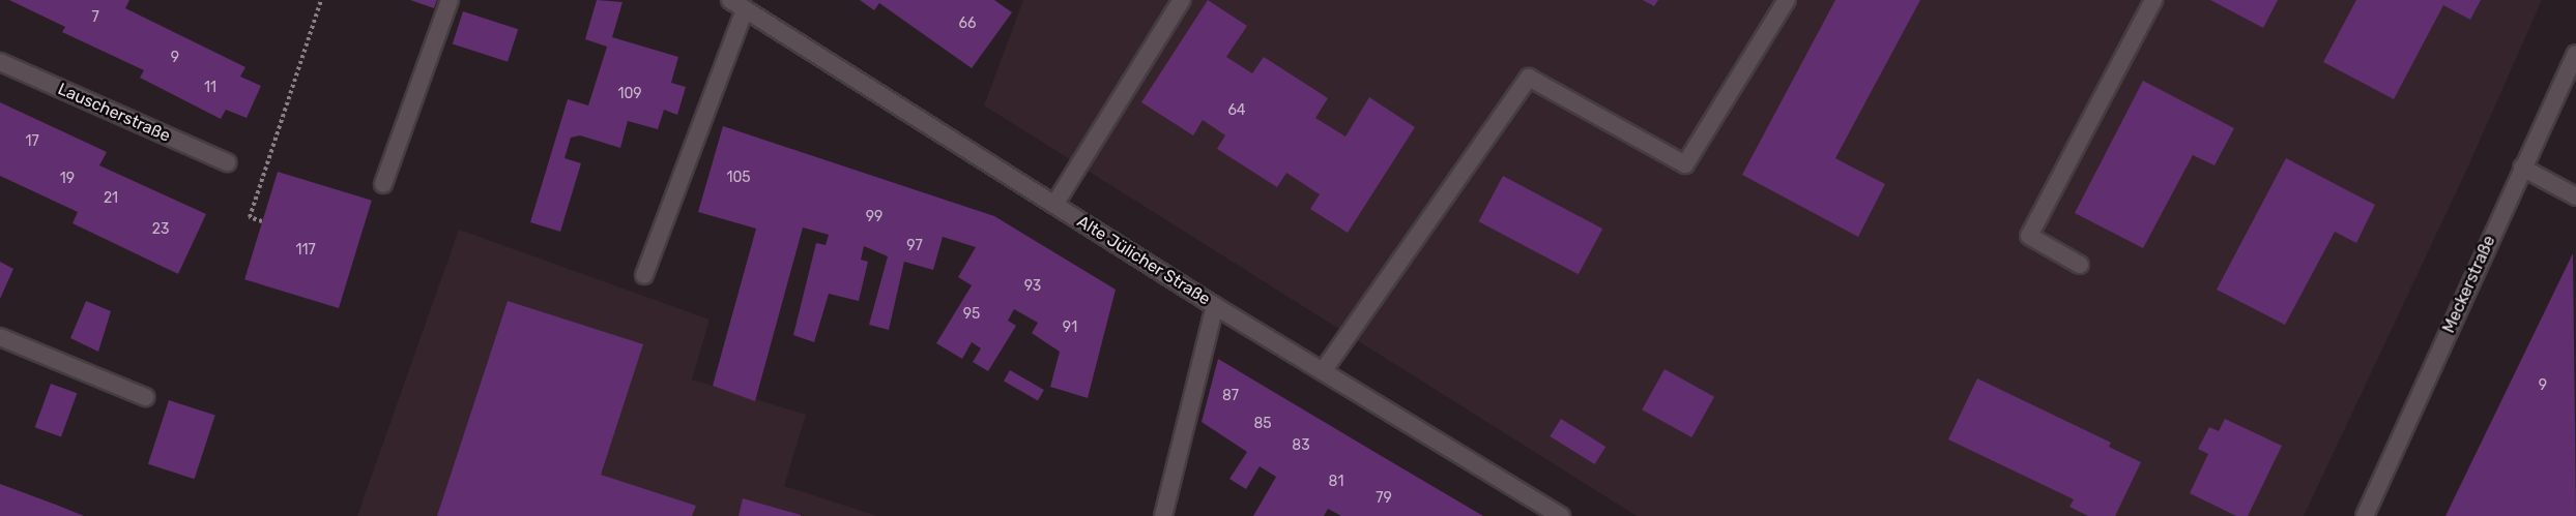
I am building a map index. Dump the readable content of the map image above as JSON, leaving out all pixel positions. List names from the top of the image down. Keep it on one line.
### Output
{"streets":{"street":["Lauscherstraße","Alte Jülicher Straße","Meckerstraße"]},"house_numbers":["7","66","9","11","109","64","17","105","19","21","99","23","97","117","93","95","91","9","87","85","83","81","79"]}
